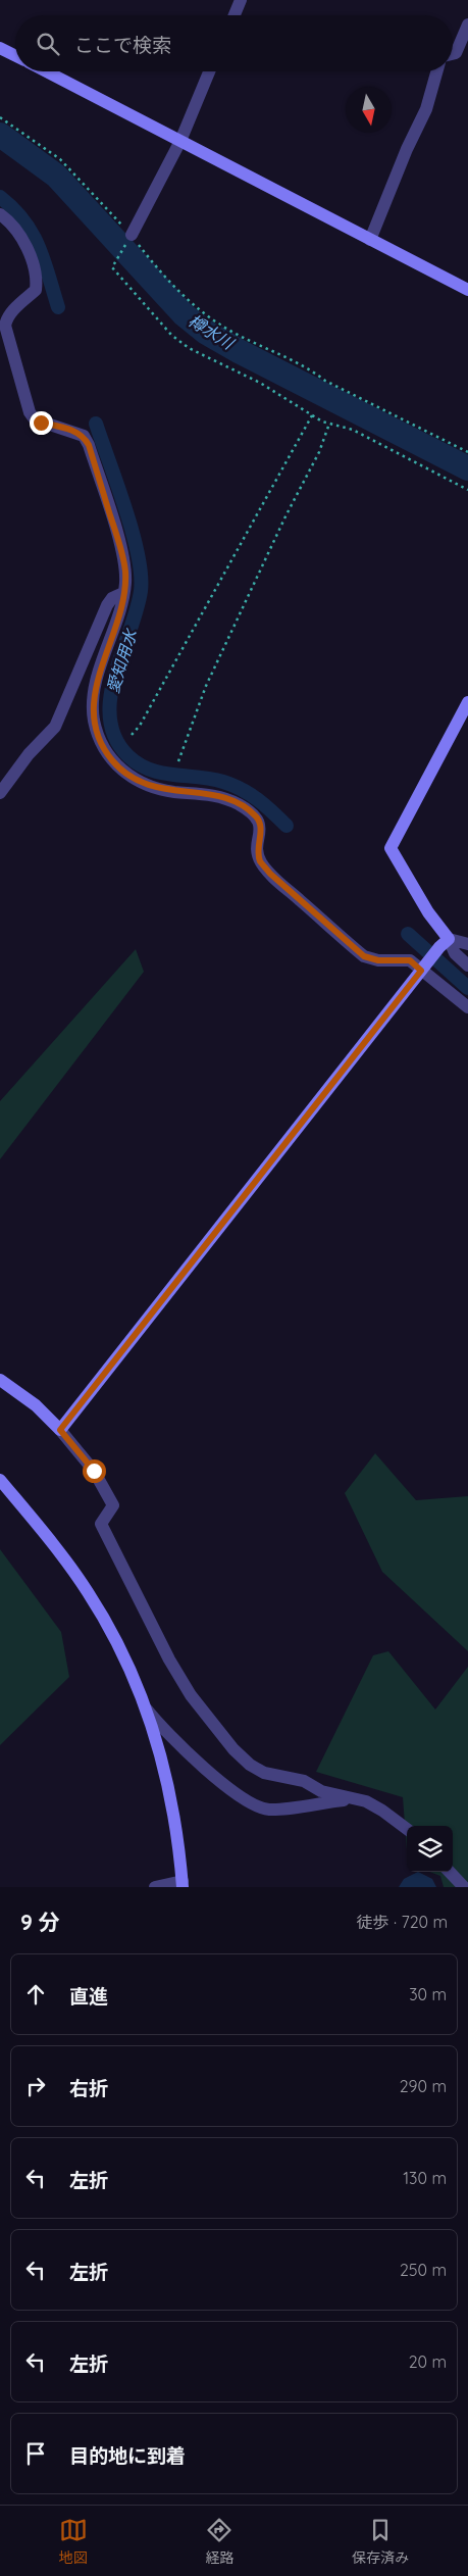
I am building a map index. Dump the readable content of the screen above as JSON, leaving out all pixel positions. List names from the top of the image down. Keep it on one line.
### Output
{"water":["樽水川","愛知用水"],"north":"bottom","page":{"search":"ここで検索","heading":["9 分","徒歩 · 720 m"],"list":[["直進","30 m"],["右折","290 m"],["左折","130 m"],["左折","250 m"],["左折","20 m"],"目的地に到着"],"nav":["地図","経路","保存済み"]}}
